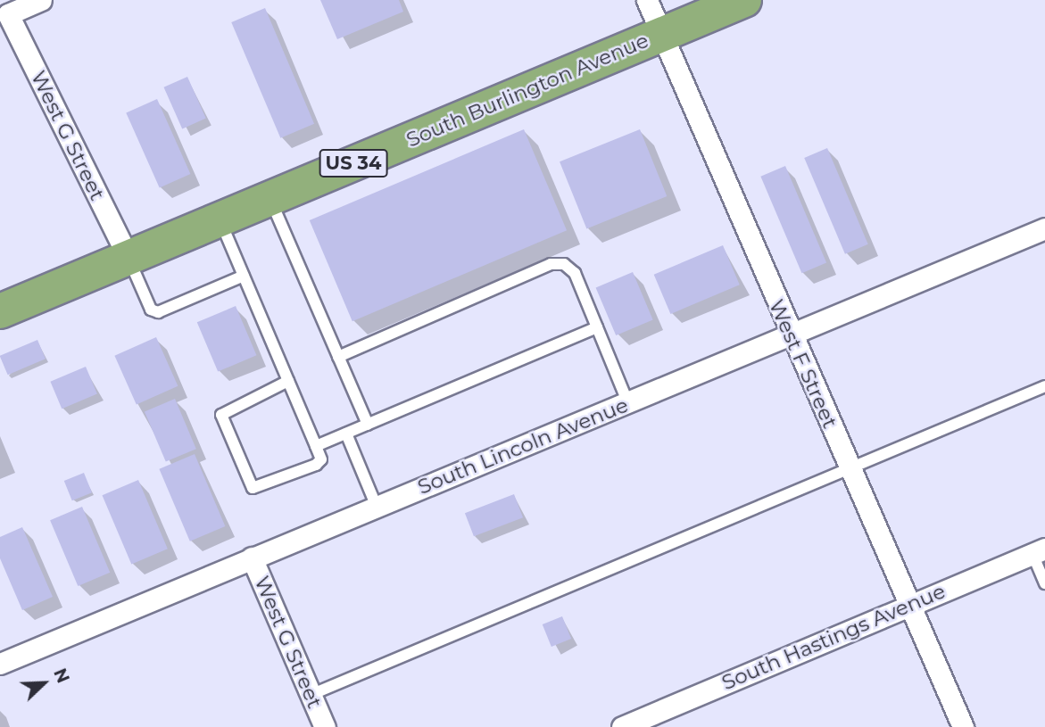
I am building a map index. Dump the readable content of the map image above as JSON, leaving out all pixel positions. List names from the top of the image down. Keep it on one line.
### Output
{"streets":{"highway":["South Burlington Avenue","US 34"],"street":["West G Street","West F Street","South Lincoln Avenue","South Hastings Avenue"]},"crossings":[["South Burlington Avenue","West G Street"],["South Burlington Avenue","West F Street"],["West G Street","South Lincoln Avenue"],["West F Street","South Lincoln Avenue"],["West F Street","South Hastings Avenue"]],"north":"top right"}
